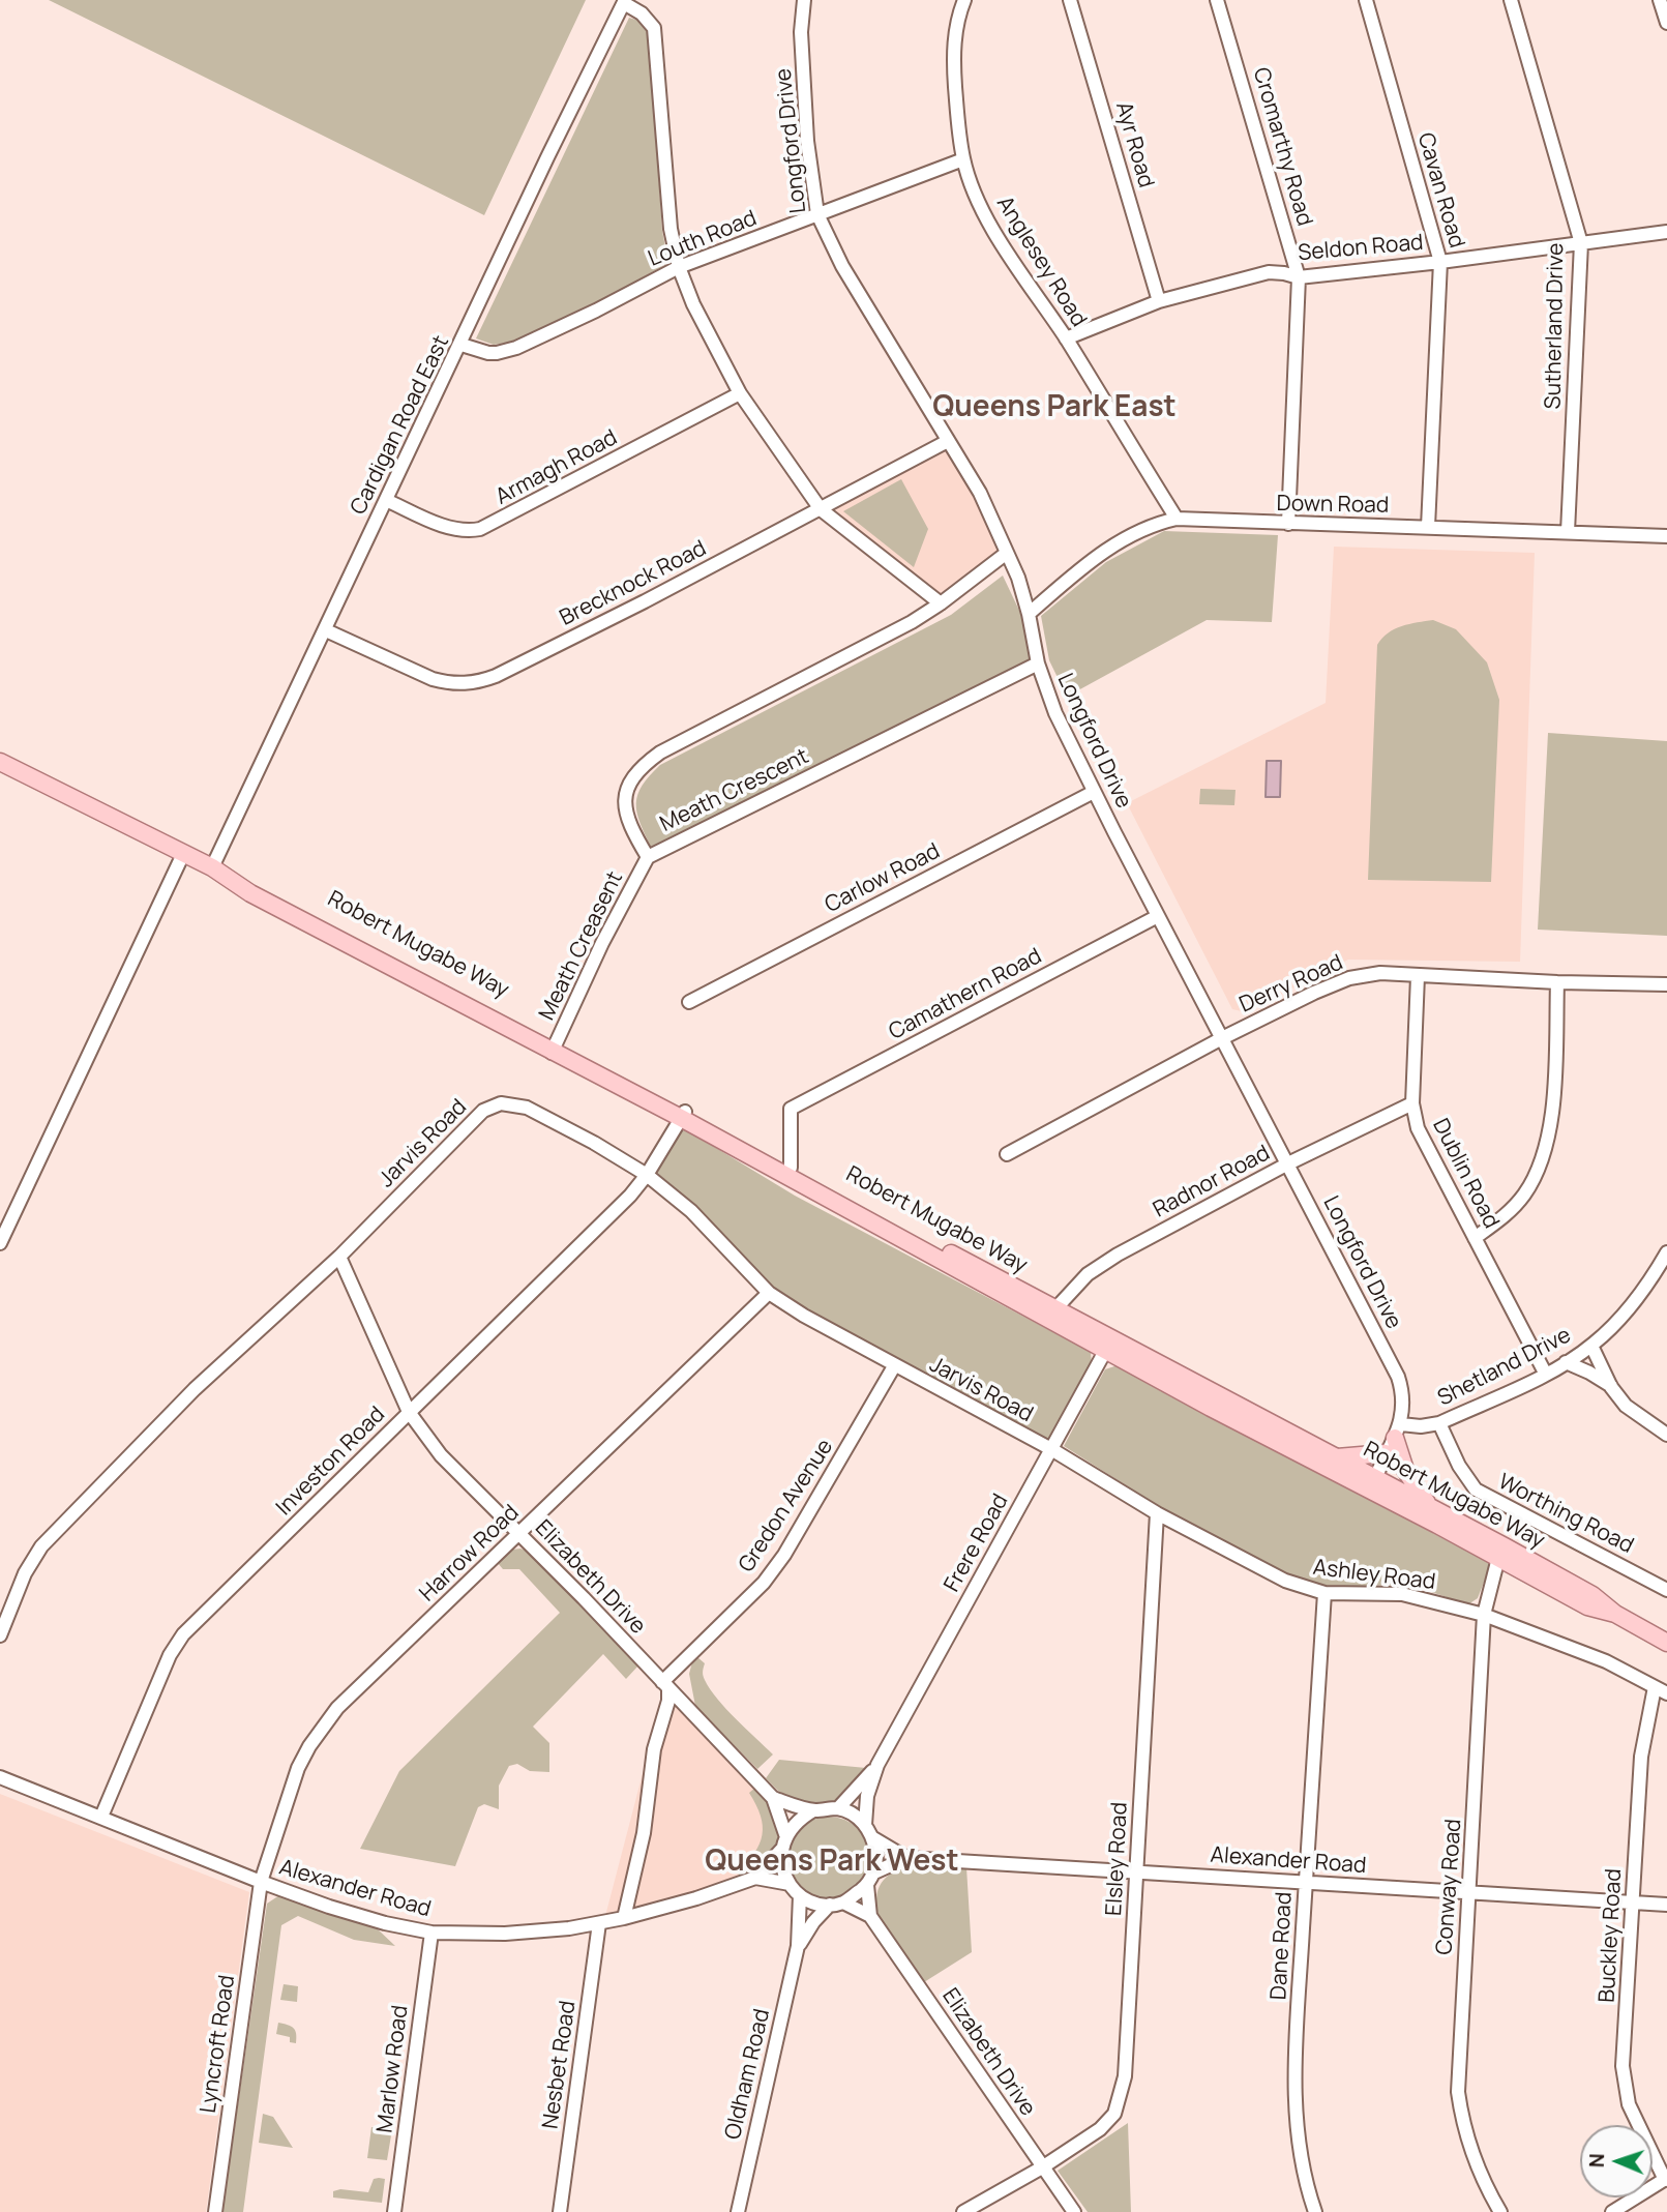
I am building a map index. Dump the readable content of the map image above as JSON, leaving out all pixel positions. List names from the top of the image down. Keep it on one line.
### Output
{"streets":{"main road":["Robert Mugabe Way"],"street":["Longford Drive","Ayr Road","Cromarthy Road","Cavan Road","Louth Road","Seldon Road","Anglesey Road","Sutherland Drive","Cardigan Road East","Armagh Road","Down Road","Brecknock Road","Meath Crescent","Carlow Road","Meath Creasent","Derry Road","Camathern Road","Jarvis Road","Dublin Road","Radnor Road","Shetland Drive","Investon Road","Gredon Avenue","Worthing Road","Frere Road","Harrow Road","Ashley Road","Elizabeth Drive","Elsley Road","Alexander Road","Conway Road","Buckley Road","Dane Road","Lyncroft Road","Nesbet Road","Marlow Road","Oldham Road"]},"crossings":[["Longford Drive","Louth Road"],["Longford Drive","Down Road"],["Longford Drive","Brecknock Road"],["Longford Drive","Meath Crescent"],["Longford Drive","Carlow Road"],["Longford Drive","Robert Mugabe Way"],["Longford Drive","Derry Road"],["Longford Drive","Camathern Road"],["Longford Drive","Radnor Road"],["Longford Drive","Shetland Drive"],["Ayr Road","Seldon Road"],["Cromarthy Road","Seldon Road"],["Cromarthy Road","Down Road"],["Cavan Road","Seldon Road"],["Cavan Road","Down Road"],["Louth Road","Anglesey Road"],["Louth Road","Cardigan Road East"],["Seldon Road","Anglesey Road"],["Seldon Road","Sutherland Drive"],["Anglesey Road","Down Road"],["Sutherland Drive","Down Road"],["Cardigan Road East","Armagh Road"],["Cardigan Road East","Brecknock Road"],["Cardigan Road East","Robert Mugabe Way"],["Meath Crescent","Meath Creasent"],["Robert Mugabe Way","Meath Creasent"],["Robert Mugabe Way","Camathern Road"],["Robert Mugabe Way","Radnor Road"],["Robert Mugabe Way","Investon Road"],["Robert Mugabe Way","Frere Road"],["Robert Mugabe Way","Conway Road"],["Derry Road","Dublin Road"],["Jarvis Road","Investon Road"],["Jarvis Road","Gredon Avenue"],["Jarvis Road","Frere Road"],["Jarvis Road","Harrow Road"],["Jarvis Road","Ashley Road"],["Jarvis Road","Elizabeth Drive"],["Dublin Road","Radnor Road"],["Dublin Road","Shetland Drive"],["Shetland Drive","Worthing Road"],["Investon Road","Elizabeth Drive"],["Investon Road","Alexander Road"],["Gredon Avenue","Elizabeth Drive"],["Frere Road","Ashley Road"],["Frere Road","Elizabeth Drive"],["Frere Road","Alexander Road"],["Frere Road","Oldham Road"],["Harrow Road","Elizabeth Drive"],["Harrow Road","Alexander Road"],["Harrow Road","Lyncroft Road"],["Ashley Road","Elsley Road"],["Ashley Road","Conway Road"],["Ashley Road","Buckley Road"],["Ashley Road","Dane Road"],["Elizabeth Drive","Elsley Road"],["Elizabeth Drive","Alexander Road"],["Elizabeth Drive","Oldham Road"],["Elsley Road","Alexander Road"],["Alexander Road","Conway Road"],["Alexander Road","Buckley Road"],["Alexander Road","Dane Road"],["Alexander Road","Lyncroft Road"],["Alexander Road","Nesbet Road"],["Alexander Road","Marlow Road"],["Alexander Road","Oldham Road"]],"districts":["Queens Park East","Queens Park West"],"north":"left"}
